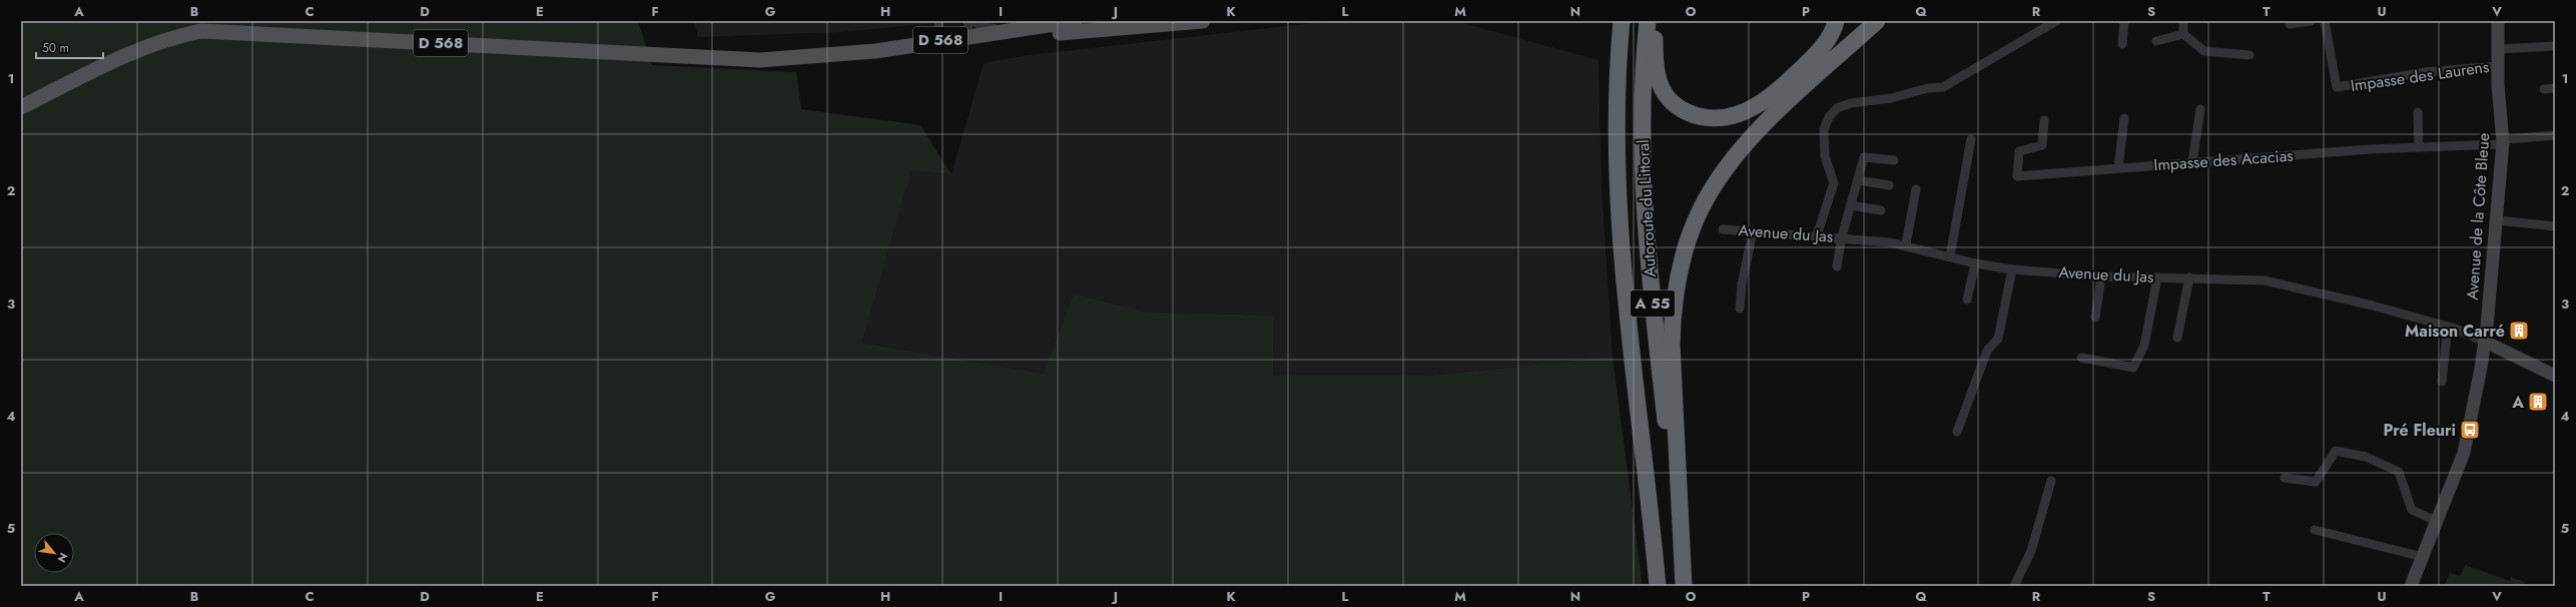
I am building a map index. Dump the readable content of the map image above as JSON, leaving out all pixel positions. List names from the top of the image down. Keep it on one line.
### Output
{"streets":{"highway":["Autoroute du Littoral","A 55"],"main road":["D 568"],"street":["Impasse des Laurens","Impasse des Acacias","Avenue de la Côte Bleue","Avenue du Jas"]},"crossings":[["Impasse des Laurens","Avenue de la Côte Bleue"],["Impasse des Acacias","Avenue de la Côte Bleue"],["Avenue de la Côte Bleue","Avenue du Jas"]],"places":{"building":["Maison Carré","A"],"bus stop":["Pré Fleuri"]},"scale_bar":"50 m","north":"bottom right","grid":{"columns":["A","B","C","D","E","F","G","H","I","J","K","L","M","N","O","P","Q","R","S","T","U","V"],"rows":["1","2","3","4","5"]}}
